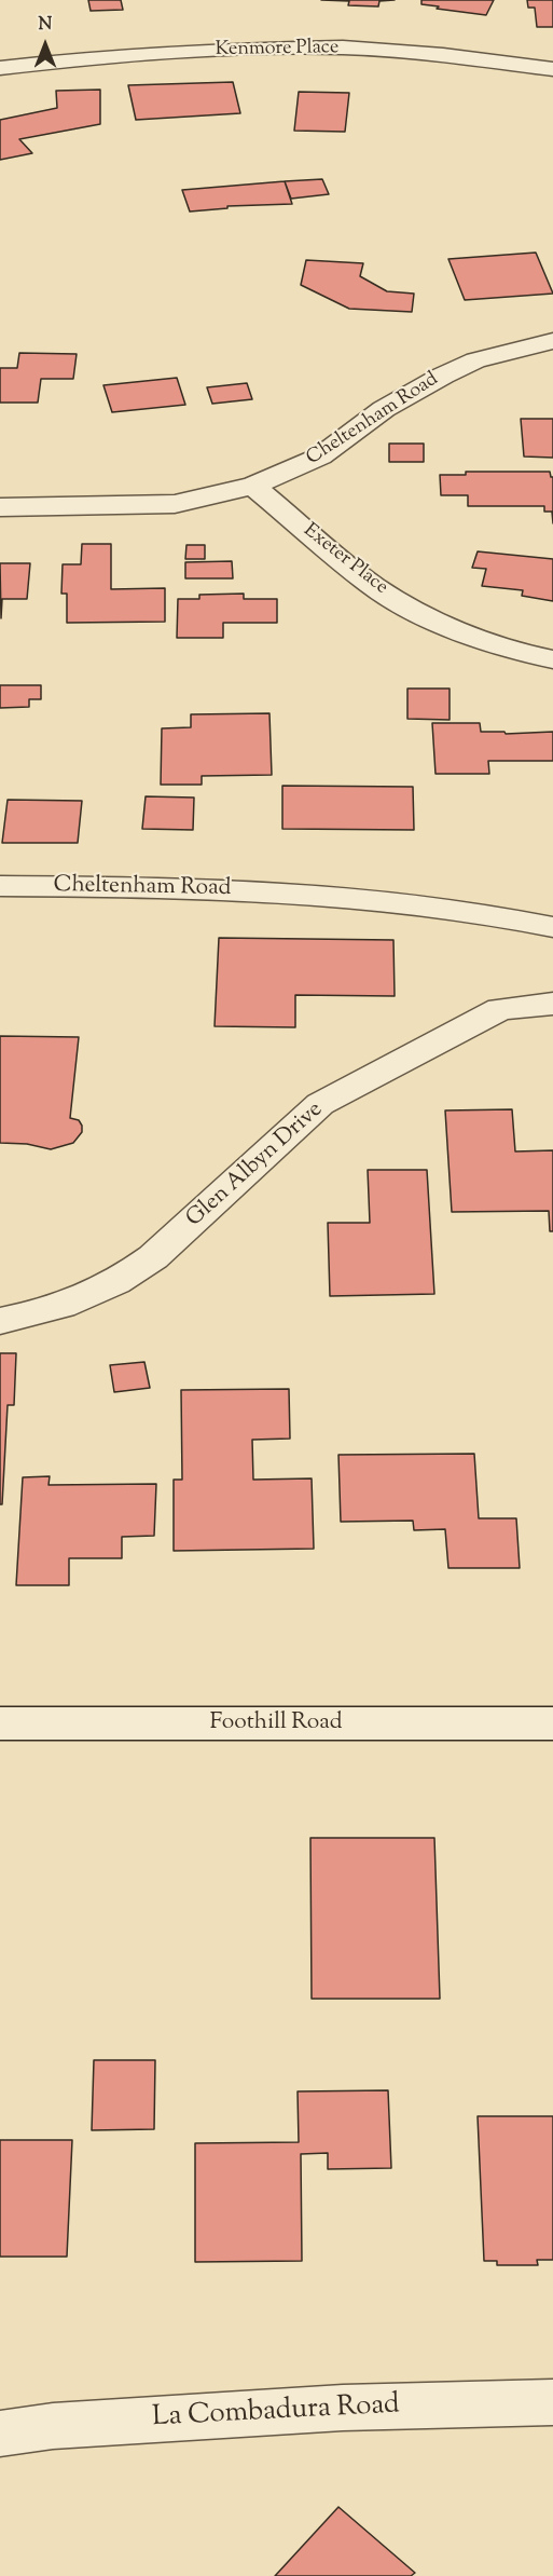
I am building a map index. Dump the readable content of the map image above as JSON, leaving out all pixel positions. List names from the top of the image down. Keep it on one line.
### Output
{"streets":{"street":["Kenmore Place","Cheltenham Road","Exeter Place","Glen Albyn Drive","Foothill Road","La Combadura Road"]},"crossings":[["Cheltenham Road","Exeter Place"]],"north":"top"}
